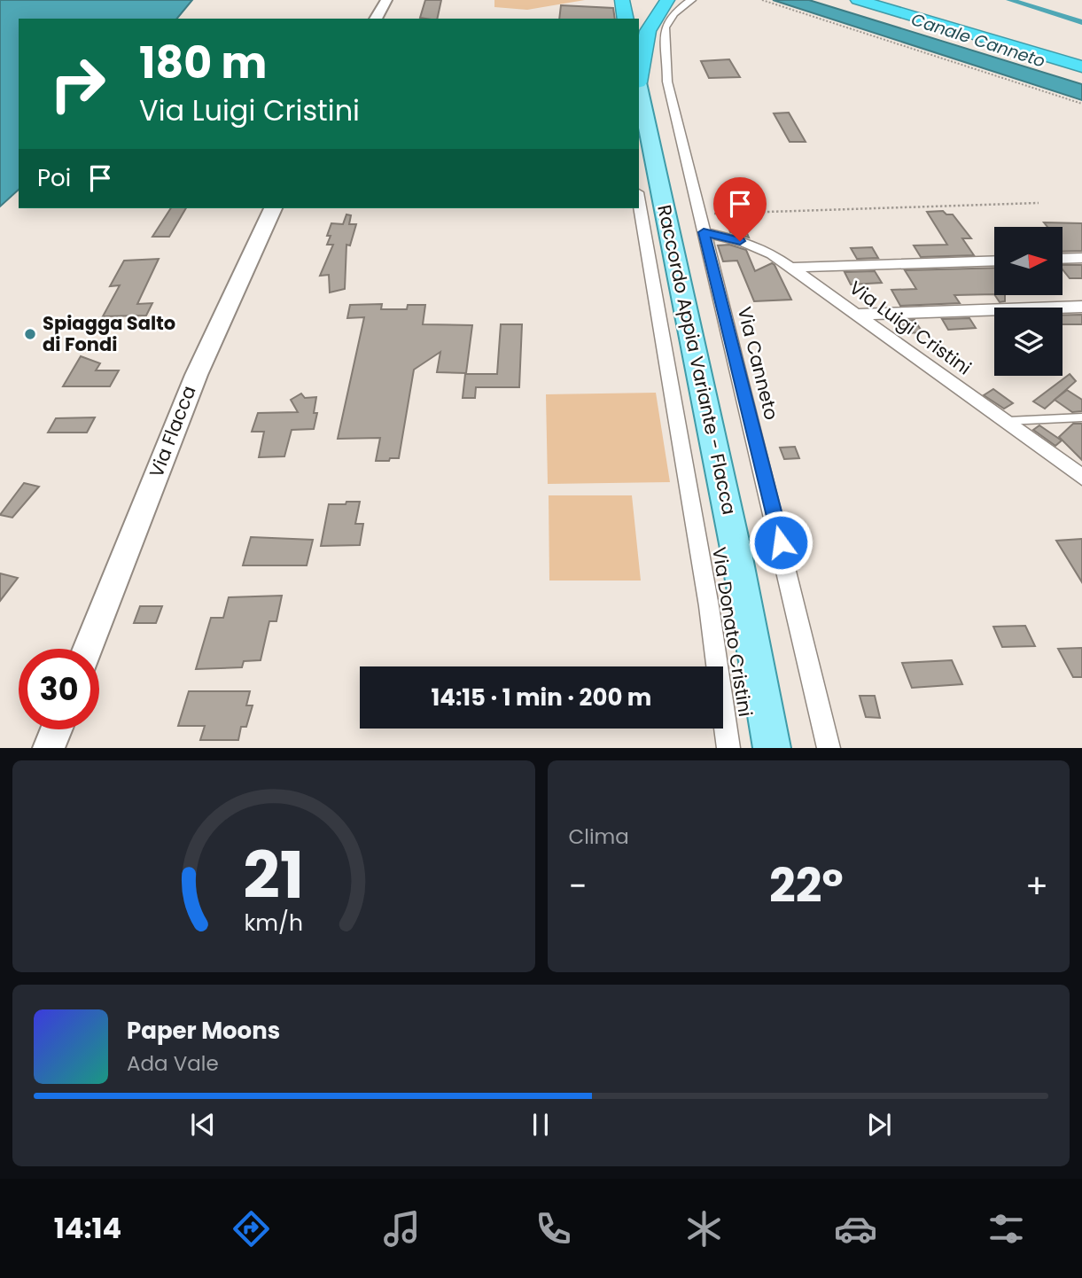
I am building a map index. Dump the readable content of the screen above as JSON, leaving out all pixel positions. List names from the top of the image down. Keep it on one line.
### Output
{"streets":{"main road":["Raccordo Appia Variante - Flacca","Via Flacca"],"street":["Via Luigi Cristini","Via Canneto","Via Donato Cristini"]},"crossings":[["Via Luigi Cristini","Via Canneto"]],"water":["Canale Canneto"],"places":["Spiagga Salto di Fondi"],"north":"right","page":{"turn":["180 m","Via Luigi Cristini"],"then":"Poi","limit":"30","trip":"14:15 · 1 min · 200 m","tile":"Clima","heat":["−","22°","+"],"song":["Paper Moons","Ada Vale"],"tabs":"14:14","gauge":["21","km/h"]}}
